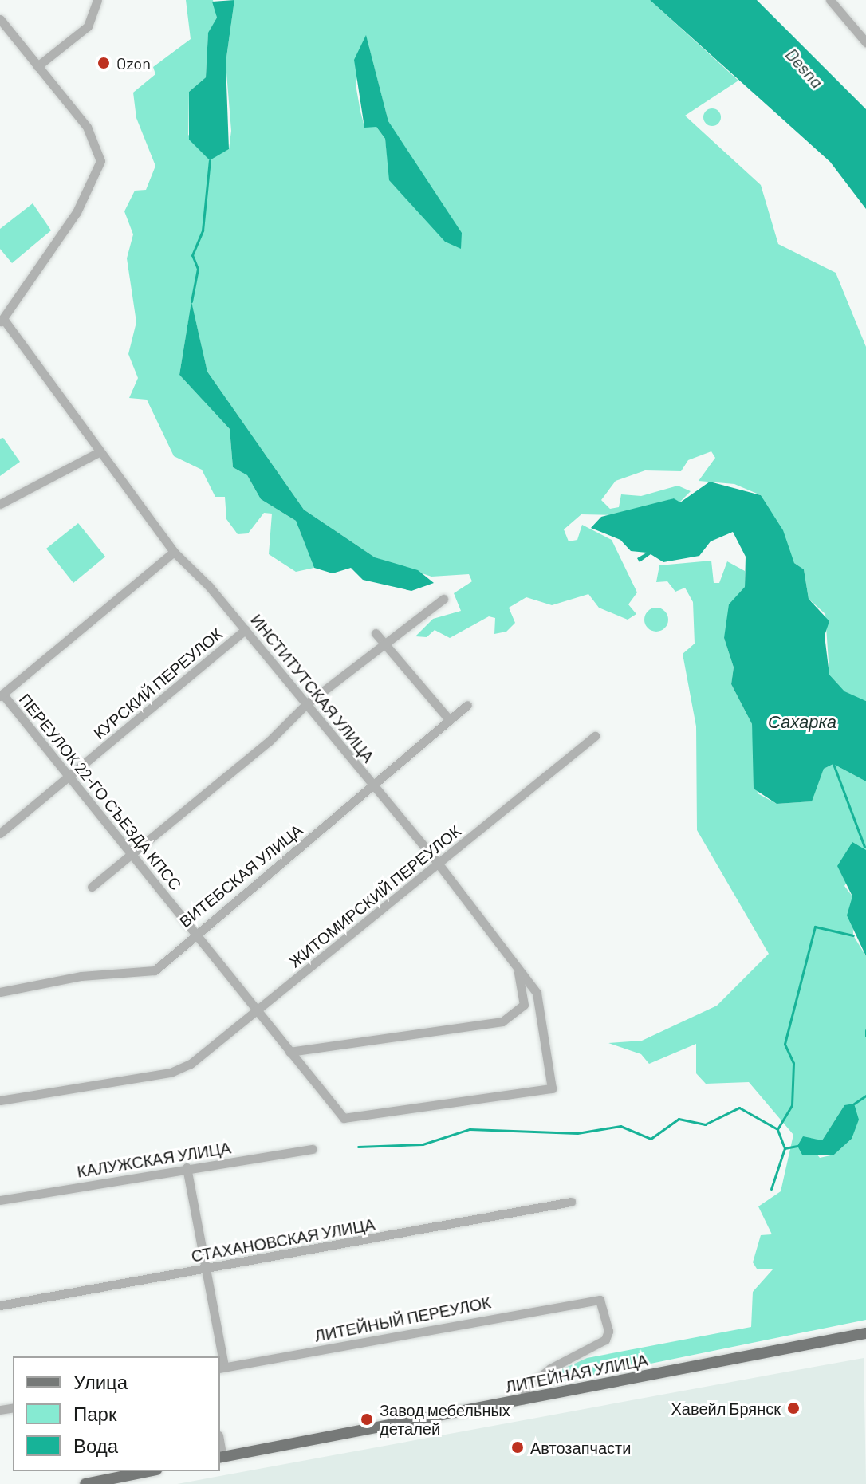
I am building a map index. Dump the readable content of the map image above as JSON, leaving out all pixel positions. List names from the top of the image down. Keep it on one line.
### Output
{"streets":{"main road":["ЛИТЕЙНАЯ УЛИЦА"],"street":["КУРСКИЙ ПЕРЕУЛОК","ИНСТИТУТСКАЯ УЛИЦА","ПЕРЕУЛОК 22-ГО СЪЕЗДА КПСС","ВИТЕБСКАЯ УЛИЦА","ЖИТОМИРСКИЙ ПЕРЕУЛОК","КАЛУЖСКАЯ УЛИЦА","СТАХАНОВСКАЯ УЛИЦА","ЛИТЕЙНЫЙ ПЕРЕУЛОК"]},"crossings":[["КУРСКИЙ ПЕРЕУЛОК","ИНСТИТУТСКАЯ УЛИЦА"],["КУРСКИЙ ПЕРЕУЛОК","ПЕРЕУЛОК 22-ГО СЪЕЗДА КПСС"],["ИНСТИТУТСКАЯ УЛИЦА","ПЕРЕУЛОК 22-ГО СЪЕЗДА КПСС"],["ИНСТИТУТСКАЯ УЛИЦА","ВИТЕБСКАЯ УЛИЦА"],["ИНСТИТУТСКАЯ УЛИЦА","ЖИТОМИРСКИЙ ПЕРЕУЛОК"],["ПЕРЕУЛОК 22-ГО СЪЕЗДА КПСС","ВИТЕБСКАЯ УЛИЦА"],["ПЕРЕУЛОК 22-ГО СЪЕЗДА КПСС","ЖИТОМИРСКИЙ ПЕРЕУЛОК"],["ЛИТЕЙНЫЙ ПЕРЕУЛОК","ЛИТЕЙНАЯ УЛИЦА"]],"water":["Desna","Сахарка"],"places":["Ozon","Хавейл Брянск","Завод мебельных деталей","Автозапчасти"],"legend":["Улица","Парк","Вода"]}
